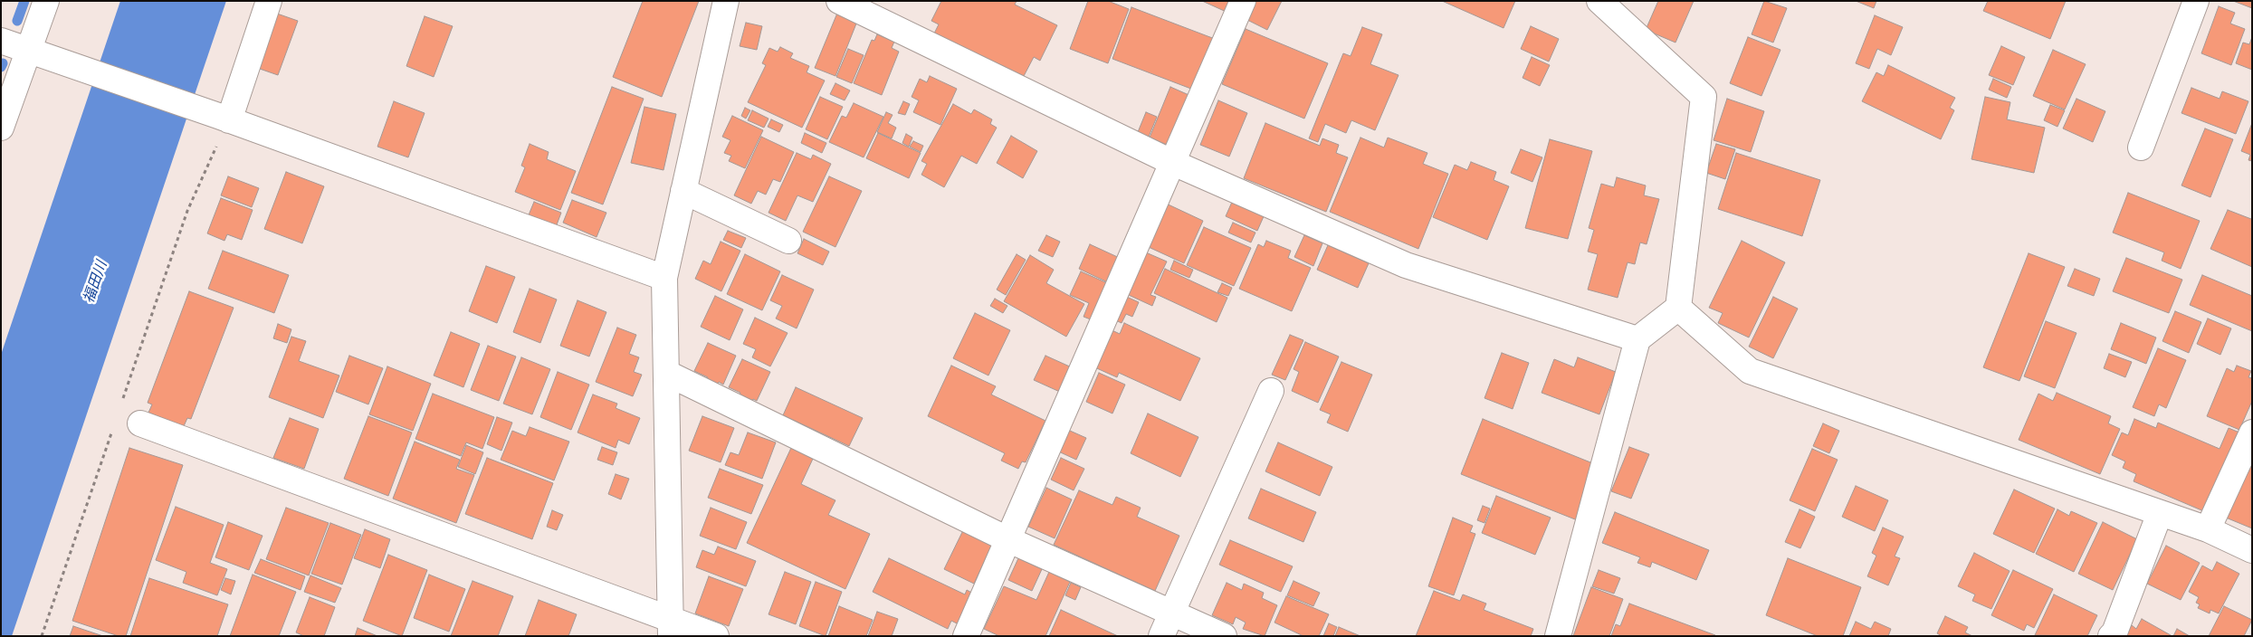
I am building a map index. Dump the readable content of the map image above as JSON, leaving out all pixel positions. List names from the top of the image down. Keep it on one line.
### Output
{"water":["福田川"]}
